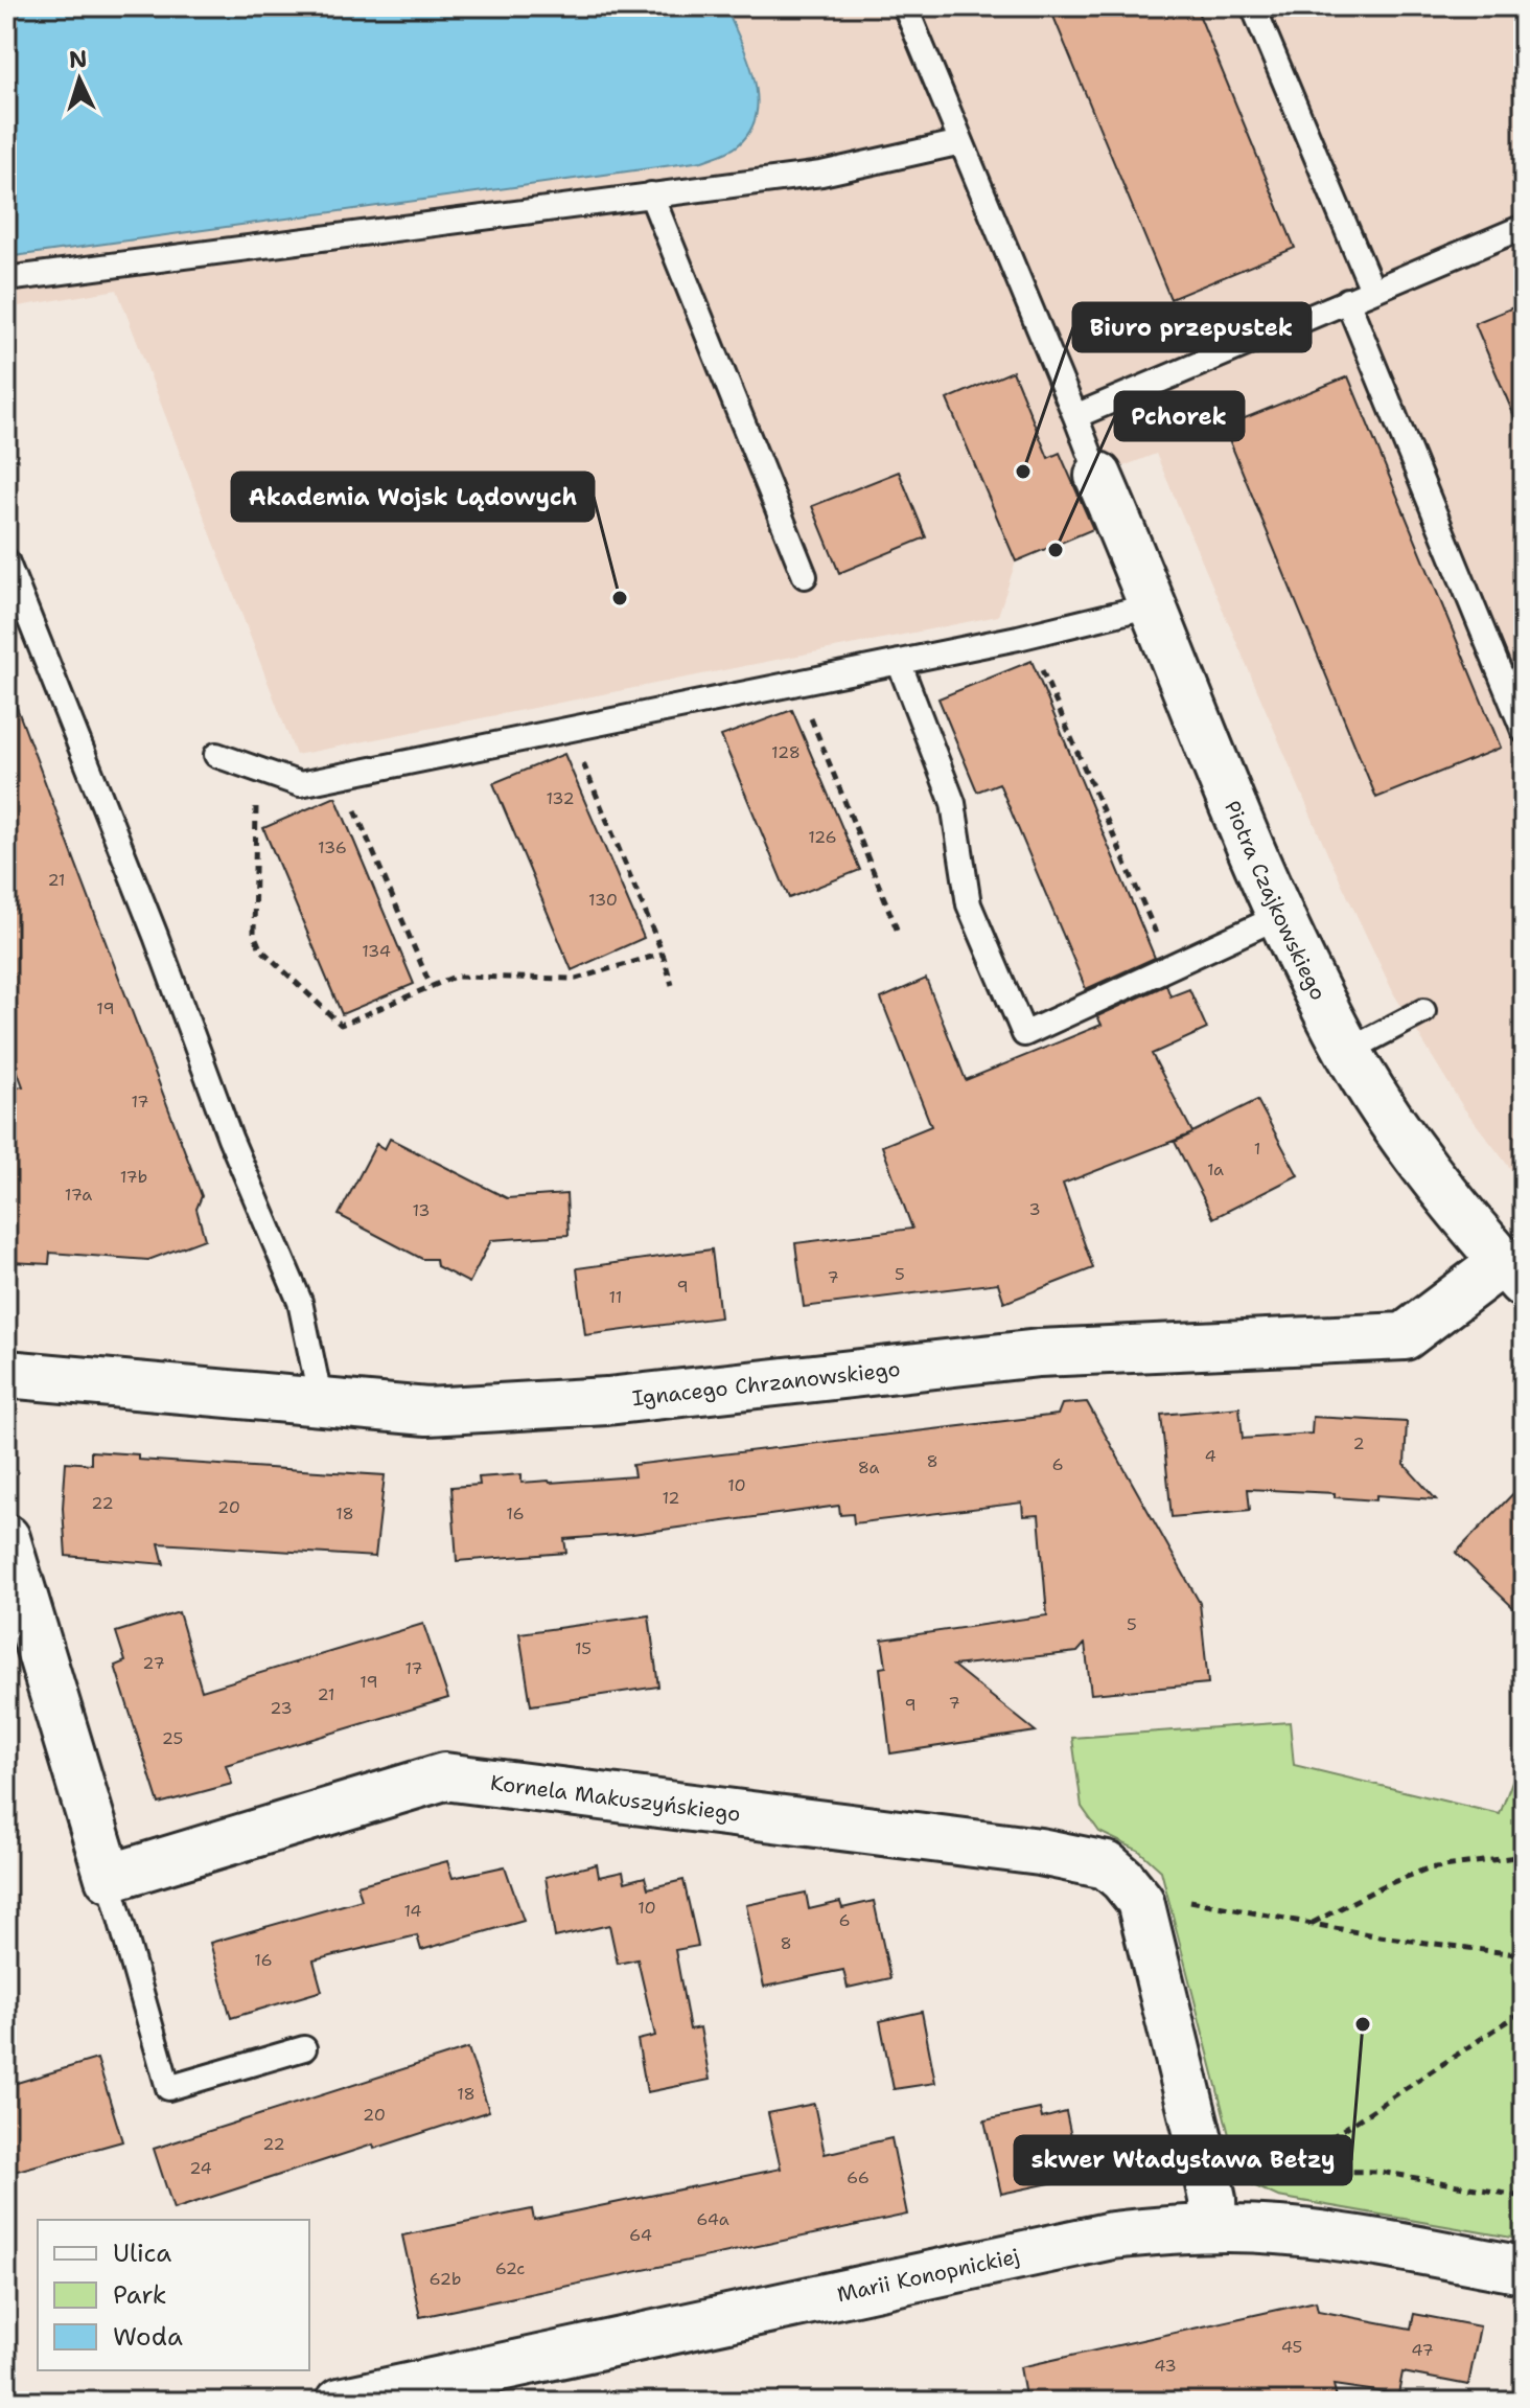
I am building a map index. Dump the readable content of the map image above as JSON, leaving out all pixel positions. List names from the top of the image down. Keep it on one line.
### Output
{"streets":{"street":["Piotra Czajkowskiego","Ignacego Chrzanowskiego","Kornela Makuszyńskiego","Marii Konopnickiej"]},"crossings":[["Piotra Czajkowskiego","Ignacego Chrzanowskiego"],["Kornela Makuszyńskiego","Marii Konopnickiej"]],"places":["Biuro przepustek","Pchorek","Akademia Wojsk Lądowych","skwer Władysława Bełzy"],"house_numbers":["128","132","126","136","21","130","134","19","17","1","1a","17b","17a","3","13","5","7","9","11","2","4","8","6","8a","10","12","22","20","18","16","5","15","27","17","19","21","7","9","23","25","10","14","6","8","16","18","20","22","24","66","64a","64","62c","62b","45","47","43"],"legend":["Ulica","Park","Woda"],"north":"top"}
